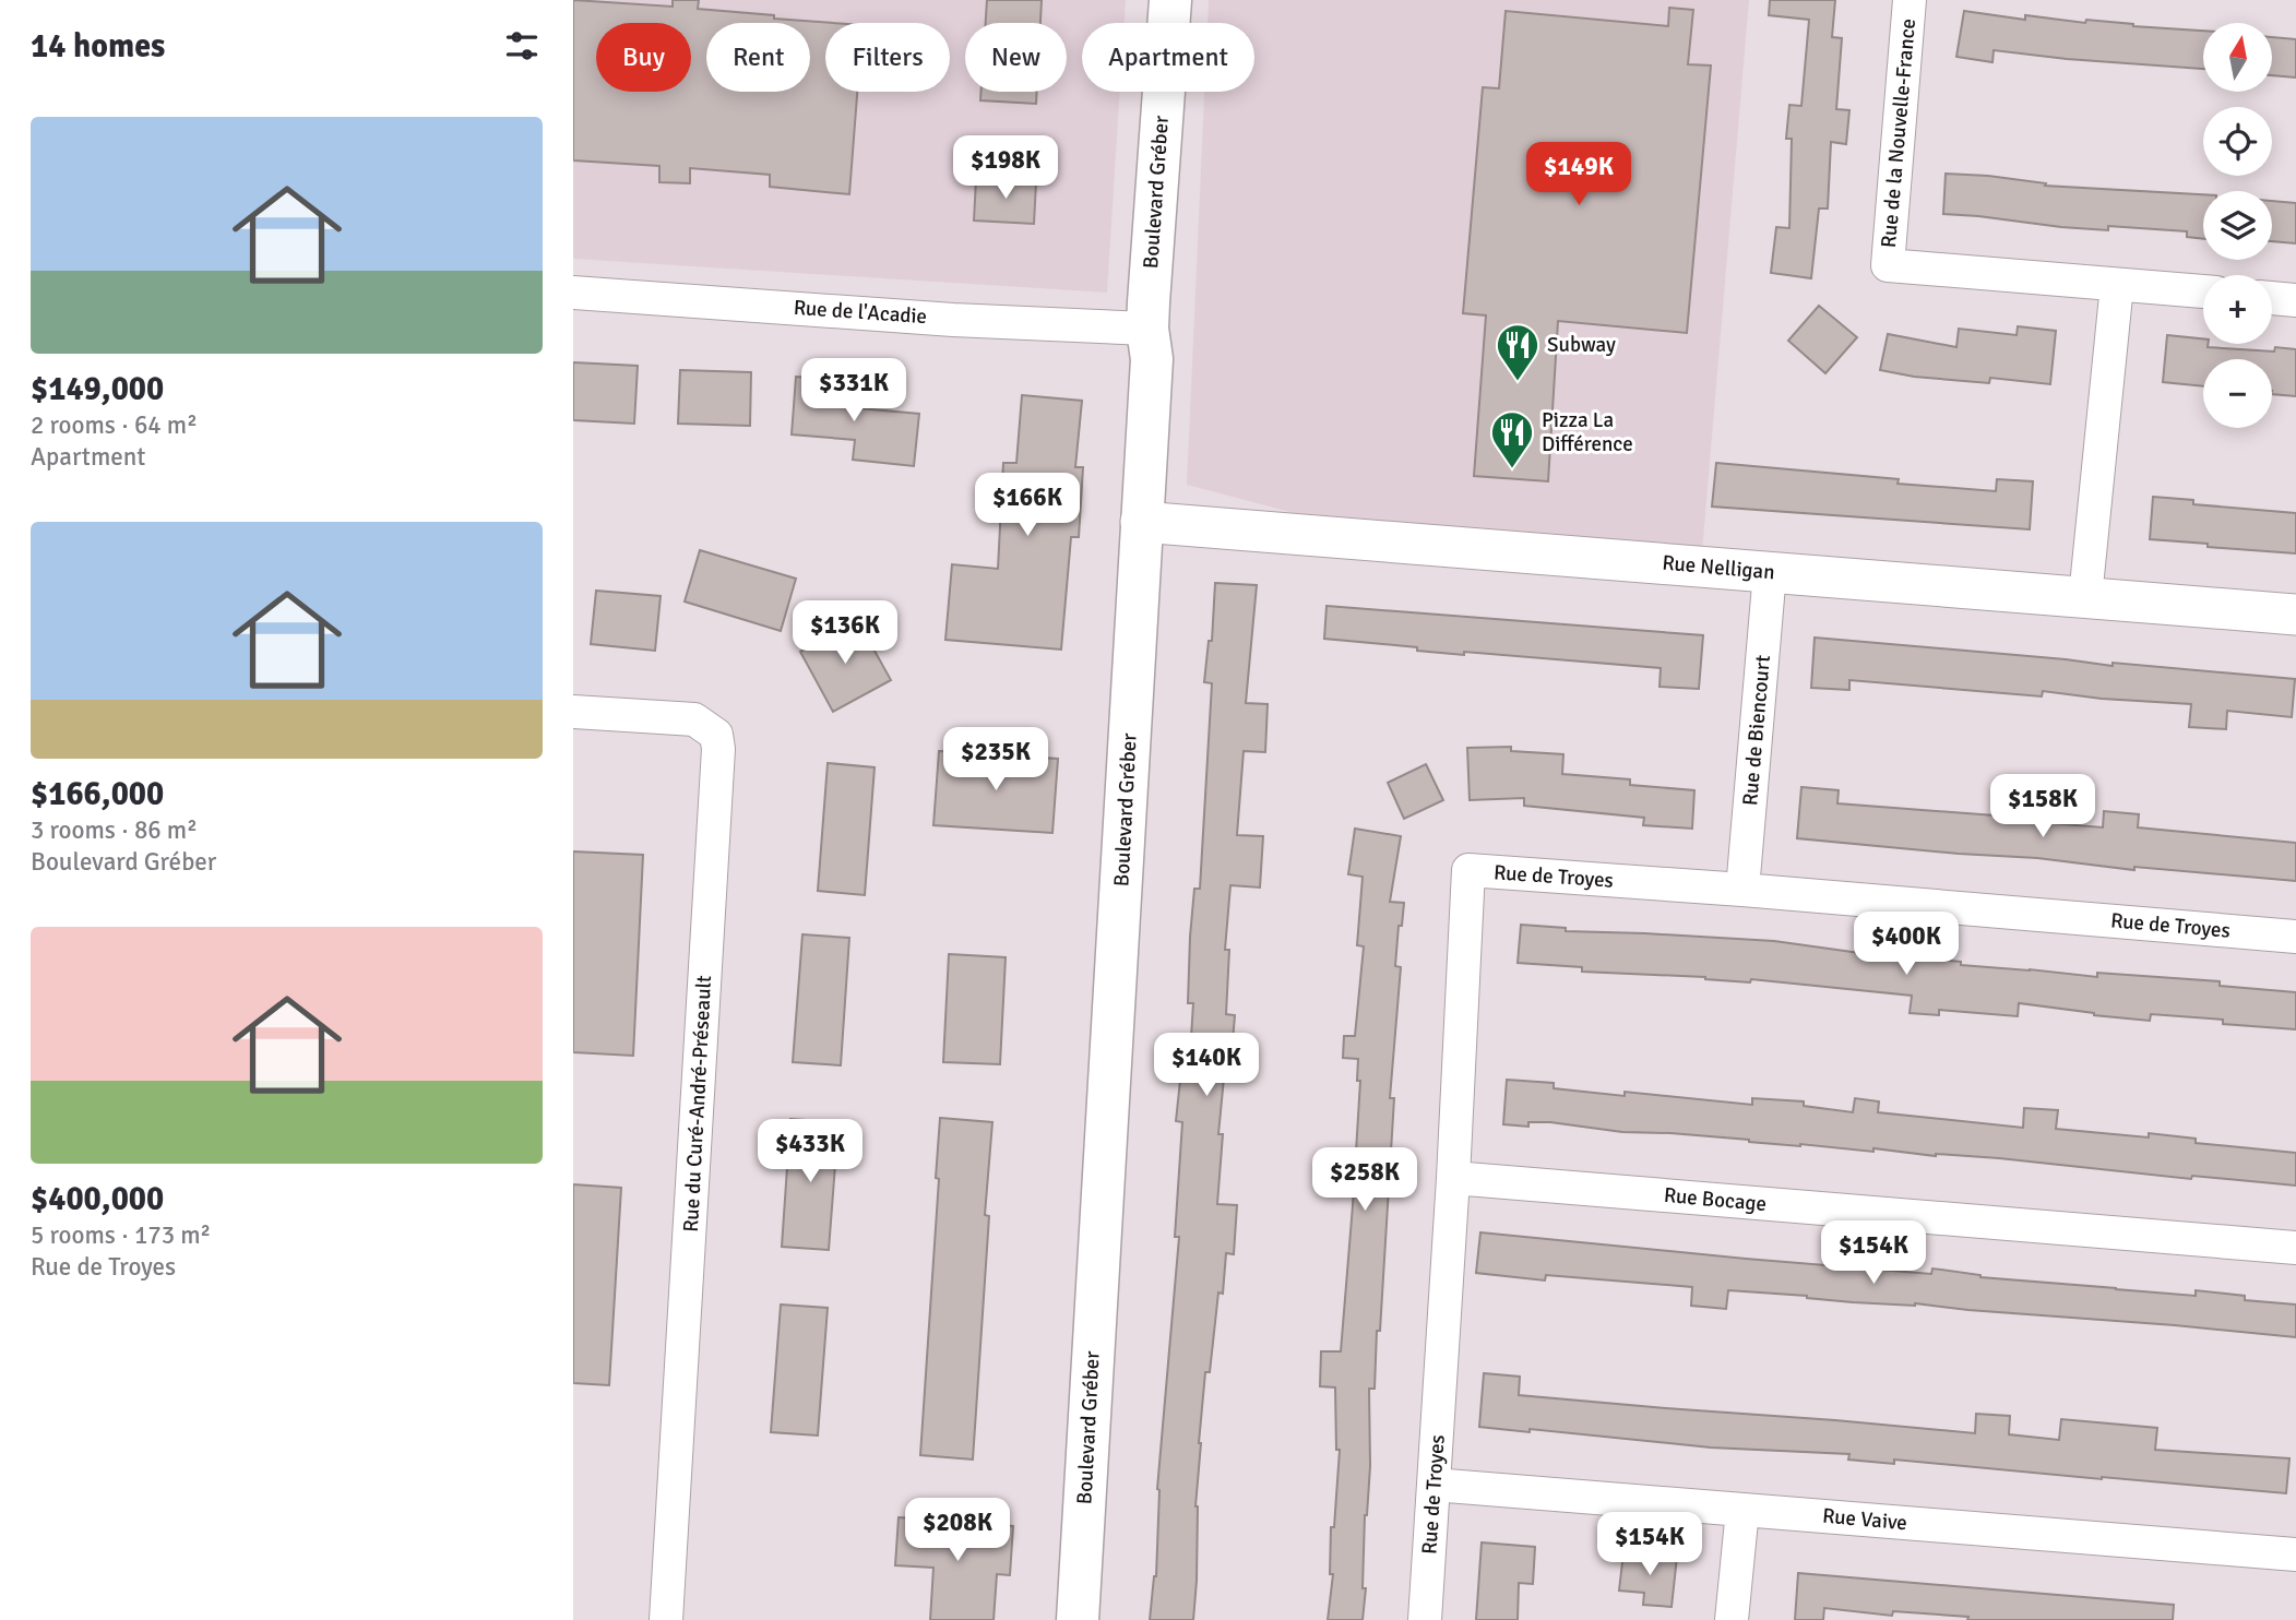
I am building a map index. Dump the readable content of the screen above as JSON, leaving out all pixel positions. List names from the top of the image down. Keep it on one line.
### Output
{"streets":{"main road":["Boulevard Gréber"],"street":["Rue de la Nouvelle-France","Rue de l'Acadie","Rue Nelligan","Rue de Biencourt","Rue de Troyes","Rue du Curé-André-Préseault","Rue Bocage","Rue Vaive"]},"crossings":[["Boulevard Gréber","Rue de l'Acadie"],["Boulevard Gréber","Rue Nelligan"],["Rue Nelligan","Rue de Biencourt"],["Rue de Biencourt","Rue de Troyes"],["Rue de Troyes","Rue Bocage"],["Rue de Troyes","Rue Vaive"]],"places":{"restaurant":["Subway","Pizza La Différence"]},"north":"top","page":{"heading":"14 homes","map_buttons":["+","−"],"chip":["Buy","Rent","Filters","New","Apartment"],"list":[{"name":"$149,000","note":"2 rooms · 64 m² · Apartment"},{"name":"$166,000","note":"3 rooms · 86 m² · Boulevard Gréber"},{"name":"$400,000","note":"5 rooms · 173 m² · Rue de Troyes"}],"price":["$198K","$149K","$331K","$166K","$136K","$235K","$158K","$400K","$140K","$433K","$258K","$154K","$208K","$154K"]}}
